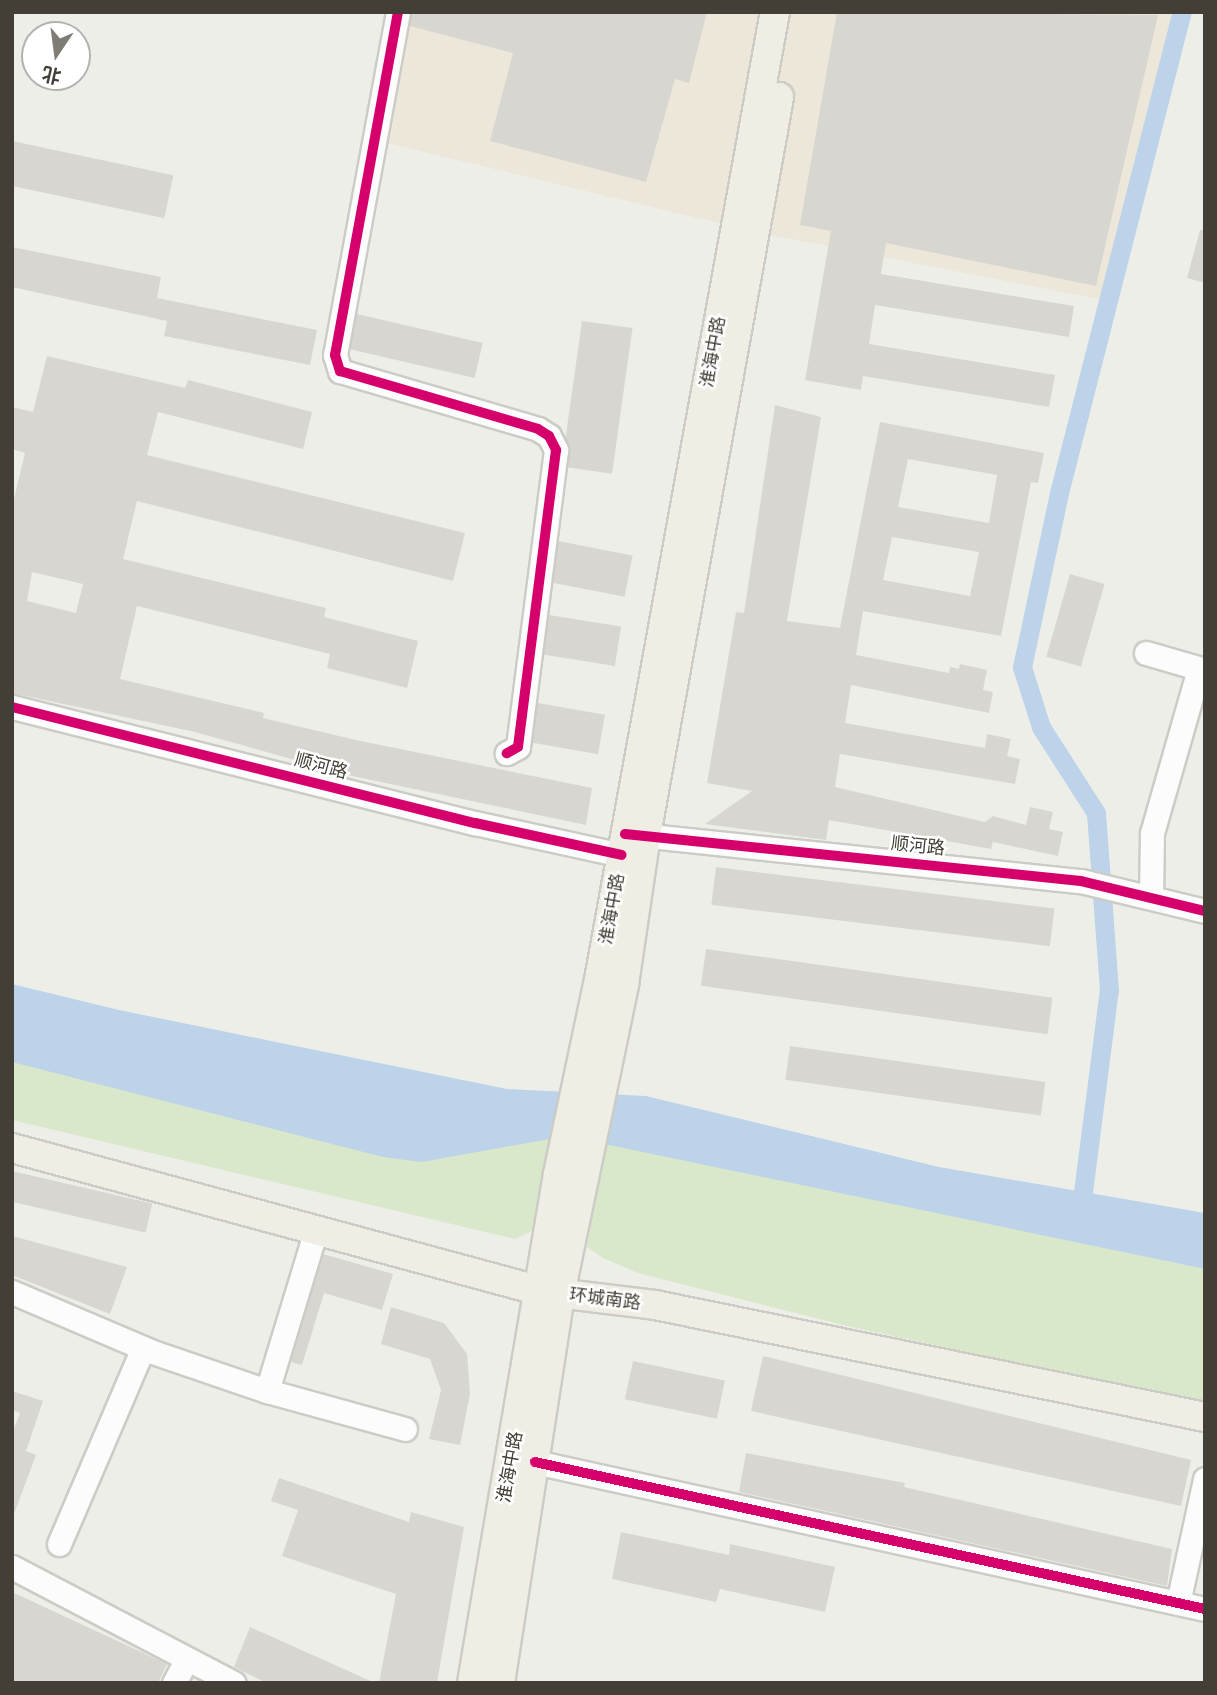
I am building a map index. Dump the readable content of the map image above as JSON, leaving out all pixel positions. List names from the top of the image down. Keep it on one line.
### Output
{"streets":{"main road":["淮海中路","环城南路"],"street":["顺河路"]},"crossings":[["淮海中路","顺河路"],["淮海中路","环城南路"]],"north":"bottom"}
